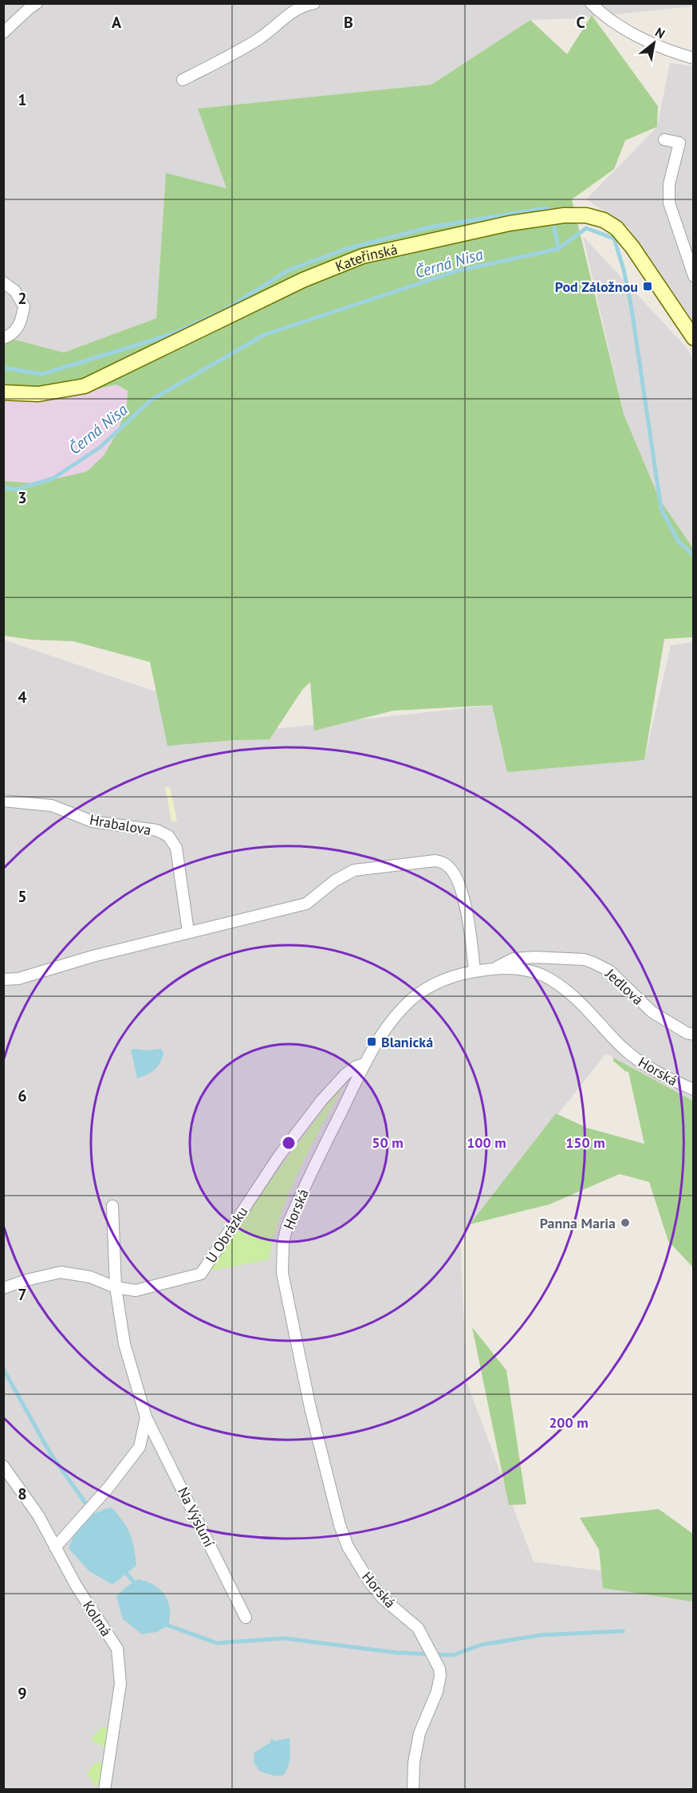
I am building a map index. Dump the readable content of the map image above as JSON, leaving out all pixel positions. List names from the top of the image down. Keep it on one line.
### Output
{"streets":{"street":["Kateřinská","Hrabalova","Jedlová","Horská","U Obrázku","Na Výsluní","Kolmá"]},"crossings":[["Jedlová","Horská"],["Horská","U Obrázku"],["U Obrázku","Na Výsluní"],["Na Výsluní","Kolmá"]],"water":["Černá Nisa"],"places":{"transit":["Pod Záložnou","Blanická"],"other":["Panna Maria"]},"north":"top right","grid":{"columns":["A","B","C"],"rows":["1","2","3","4","5","6","7","8","9"]},"rings":["50 m","100 m","150 m","200 m"]}
